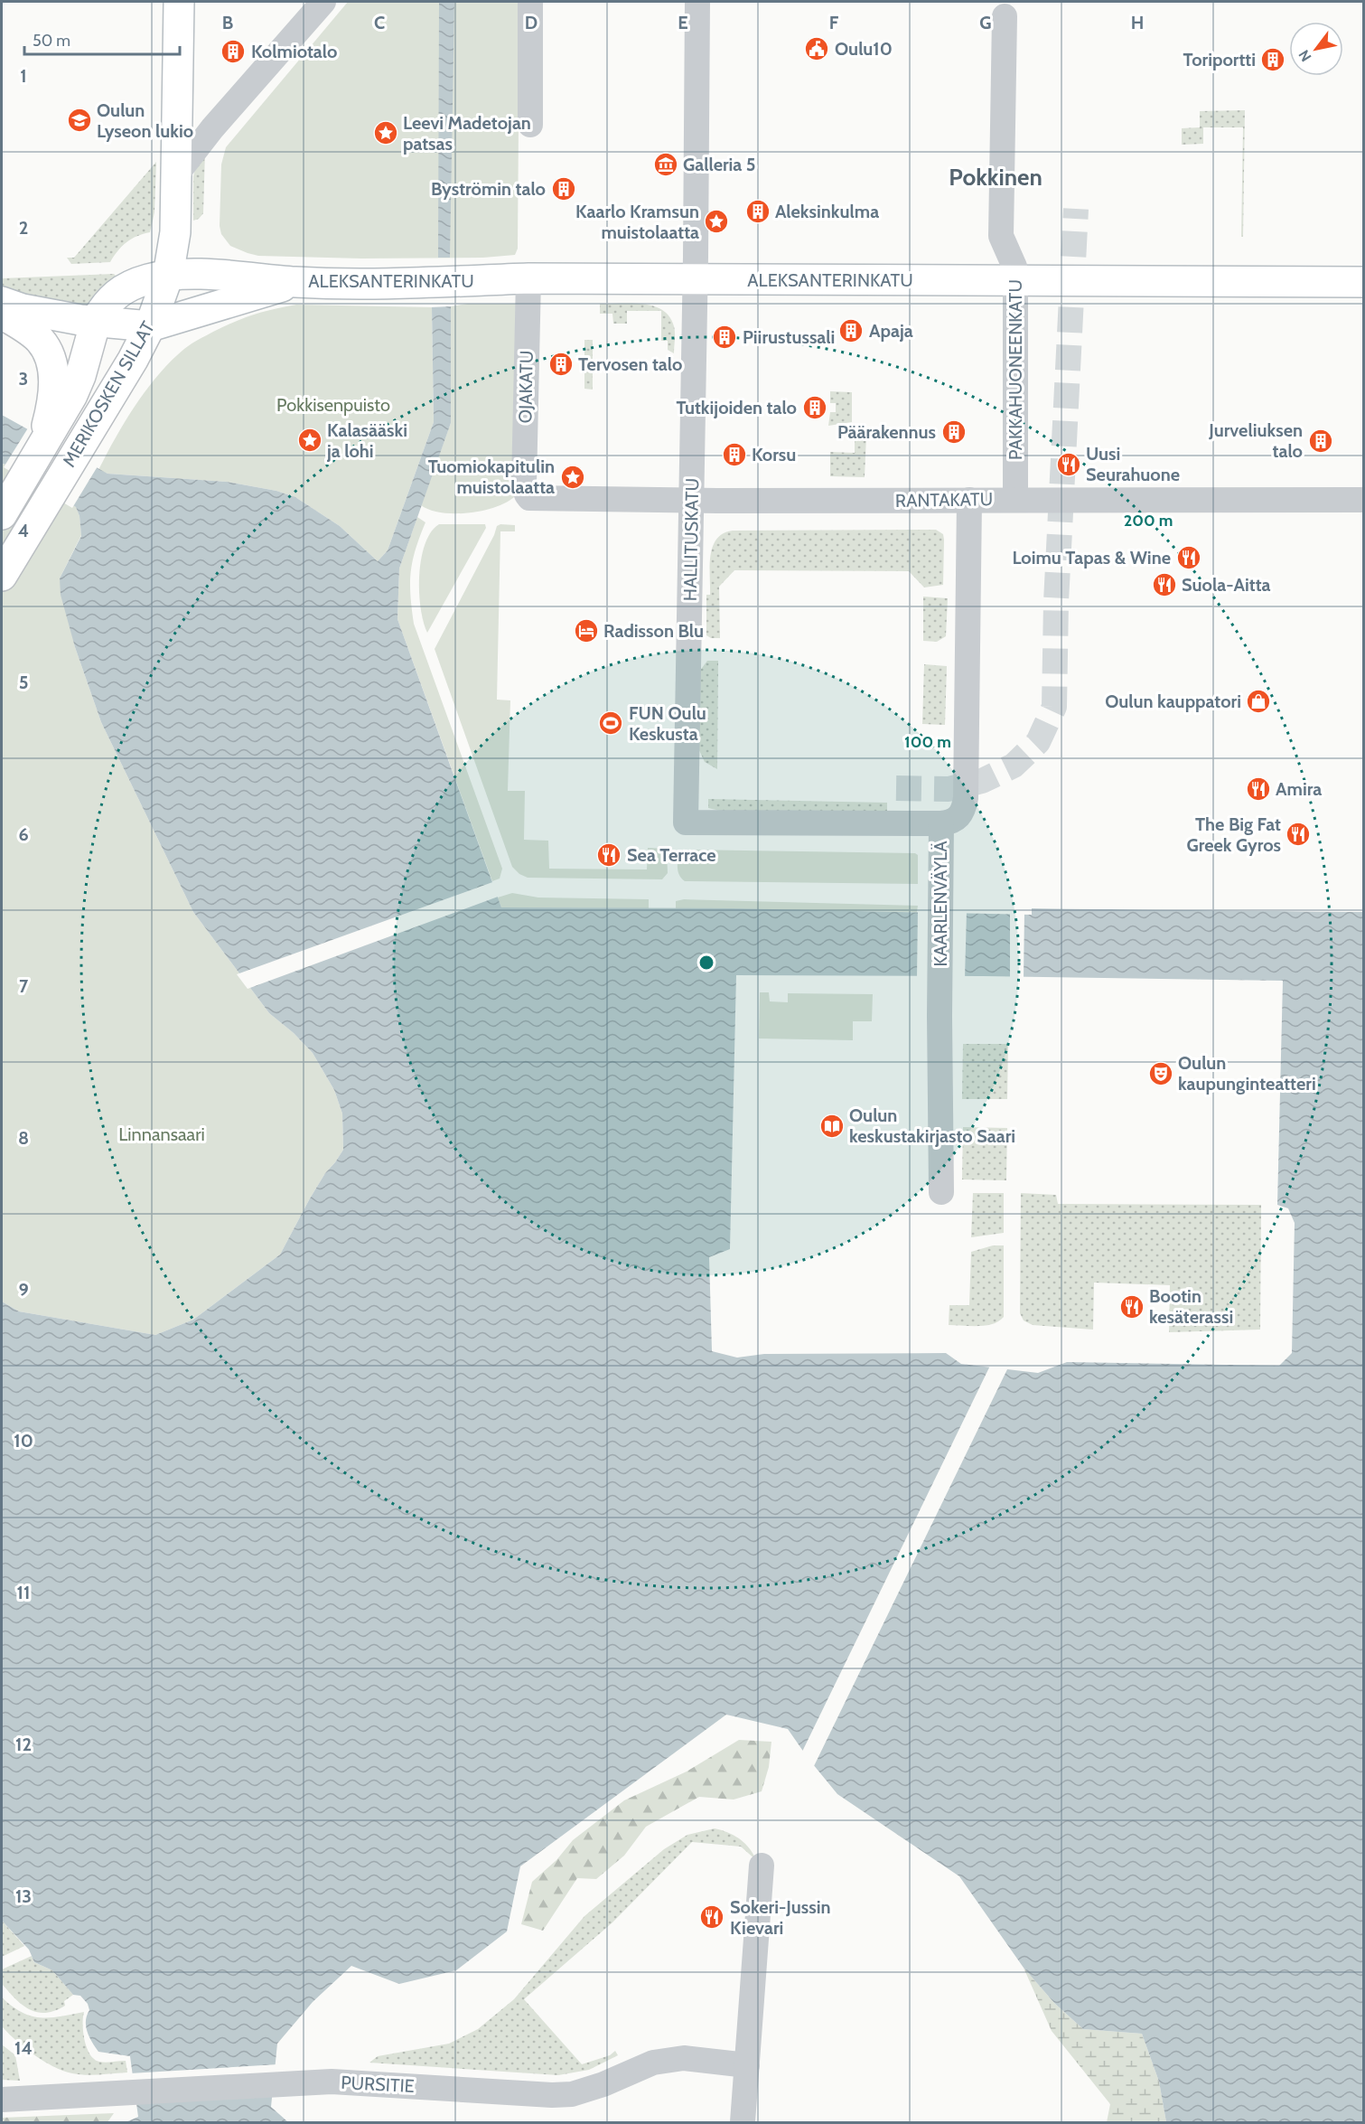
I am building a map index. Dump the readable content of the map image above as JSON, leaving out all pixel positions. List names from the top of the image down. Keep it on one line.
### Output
{"streets":{"main road":["ALEKSANTERINKATU","MERIKOSKEN SILLAT"],"street":["PAKKAHUONEENKATU","OJAKATU","RANTAKATU","HALLITUSKATU","KAARLENVÄYLÄ","PURSITIE"]},"crossings":[["ALEKSANTERINKATU","PAKKAHUONEENKATU"],["ALEKSANTERINKATU","OJAKATU"],["ALEKSANTERINKATU","MERIKOSKEN SILLAT"],["ALEKSANTERINKATU","HALLITUSKATU"],["PAKKAHUONEENKATU","RANTAKATU"],["OJAKATU","RANTAKATU"],["RANTAKATU","HALLITUSKATU"],["RANTAKATU","KAARLENVÄYLÄ"],["HALLITUSKATU","KAARLENVÄYLÄ"]],"districts":["Pokkinen"],"parks":["Pokkisenpuisto","Linnansaari"],"places":{"public building":["Oulu10"],"building":["Kolmiotalo","Toriportti","Byströmin talo","Aleksinkulma","Apaja","Piirustussali","Tervosen talo","Tutkijoiden talo","Päärakennus","Jurveliuksen talo","Korsu"],"school or university":["Oulun Lyseon lukio"],"place":["Leevi Madetojan patsas","Kaarlo Kramsun muistolaatta","Kalasääski ja lohi","Tuomiokapitulin muistolaatta"],"museum":["Galleria 5"],"restaurant":["Uusi Seurahuone","Loimu Tapas & Wine","Suola-Aitta","Amira","The Big Fat Greek Gyros","Sea Terrace","Bootin kesäterassi","Sokeri-Jussin Kievari"],"hotel":["Radisson Blu"],"shop":["Oulun kauppatori"],"sports":["FUN Oulu Keskusta"],"theatre":["Oulun kaupunginteatteri"],"library":["Oulun keskustakirjasto Saari"]},"scale_bar":"50 m","north":"bottom left","grid":{"columns":["B","C","D","E","F","G","H"],"rows":["1","2","3","4","5","6","7","8","9","10","11","12","13","14"]},"rings":["200 m","100 m"]}
